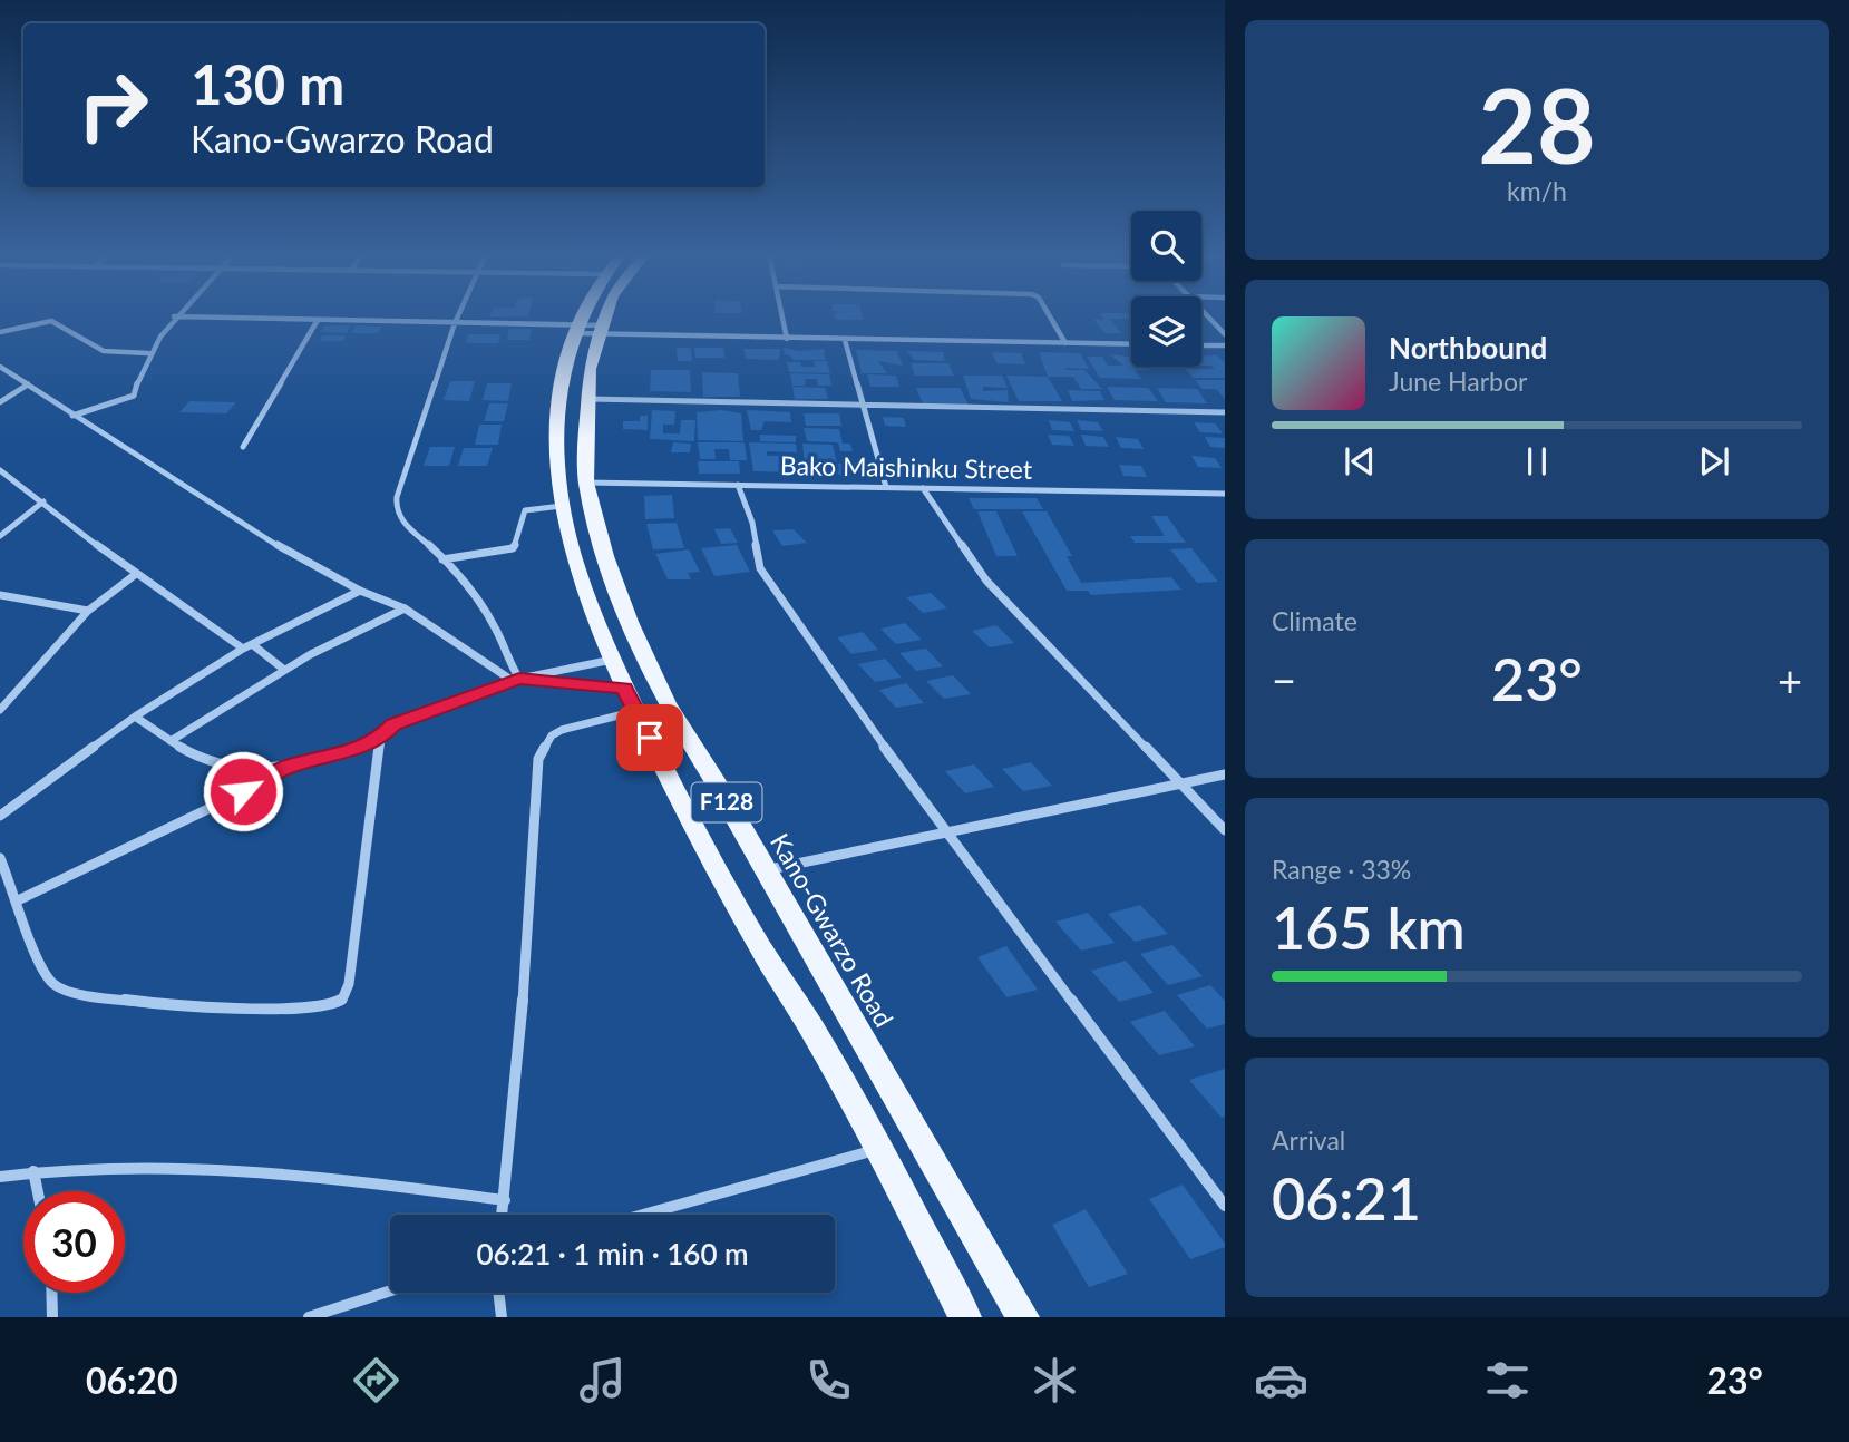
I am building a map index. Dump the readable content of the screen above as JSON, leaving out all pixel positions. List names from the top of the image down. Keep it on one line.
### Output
{"streets":{"main road":["F128","Kano-Gwarzo Road"],"street":["Bako Maishinku Street"]},"crossings":[["Bako Maishinku Street","Kano-Gwarzo Road"]],"page":{"tile":[["28","km/h"],"Climate",["Range · 33%","165 km"],["Arrival","06:21"]],"turn":["130 m","Kano-Gwarzo Road"],"song":["Northbound","June Harbor"],"heat":["−","23°","+"],"limit":"30","trip":"06:21 · 1 min · 160 m","tabs":["06:20","23°"]}}
